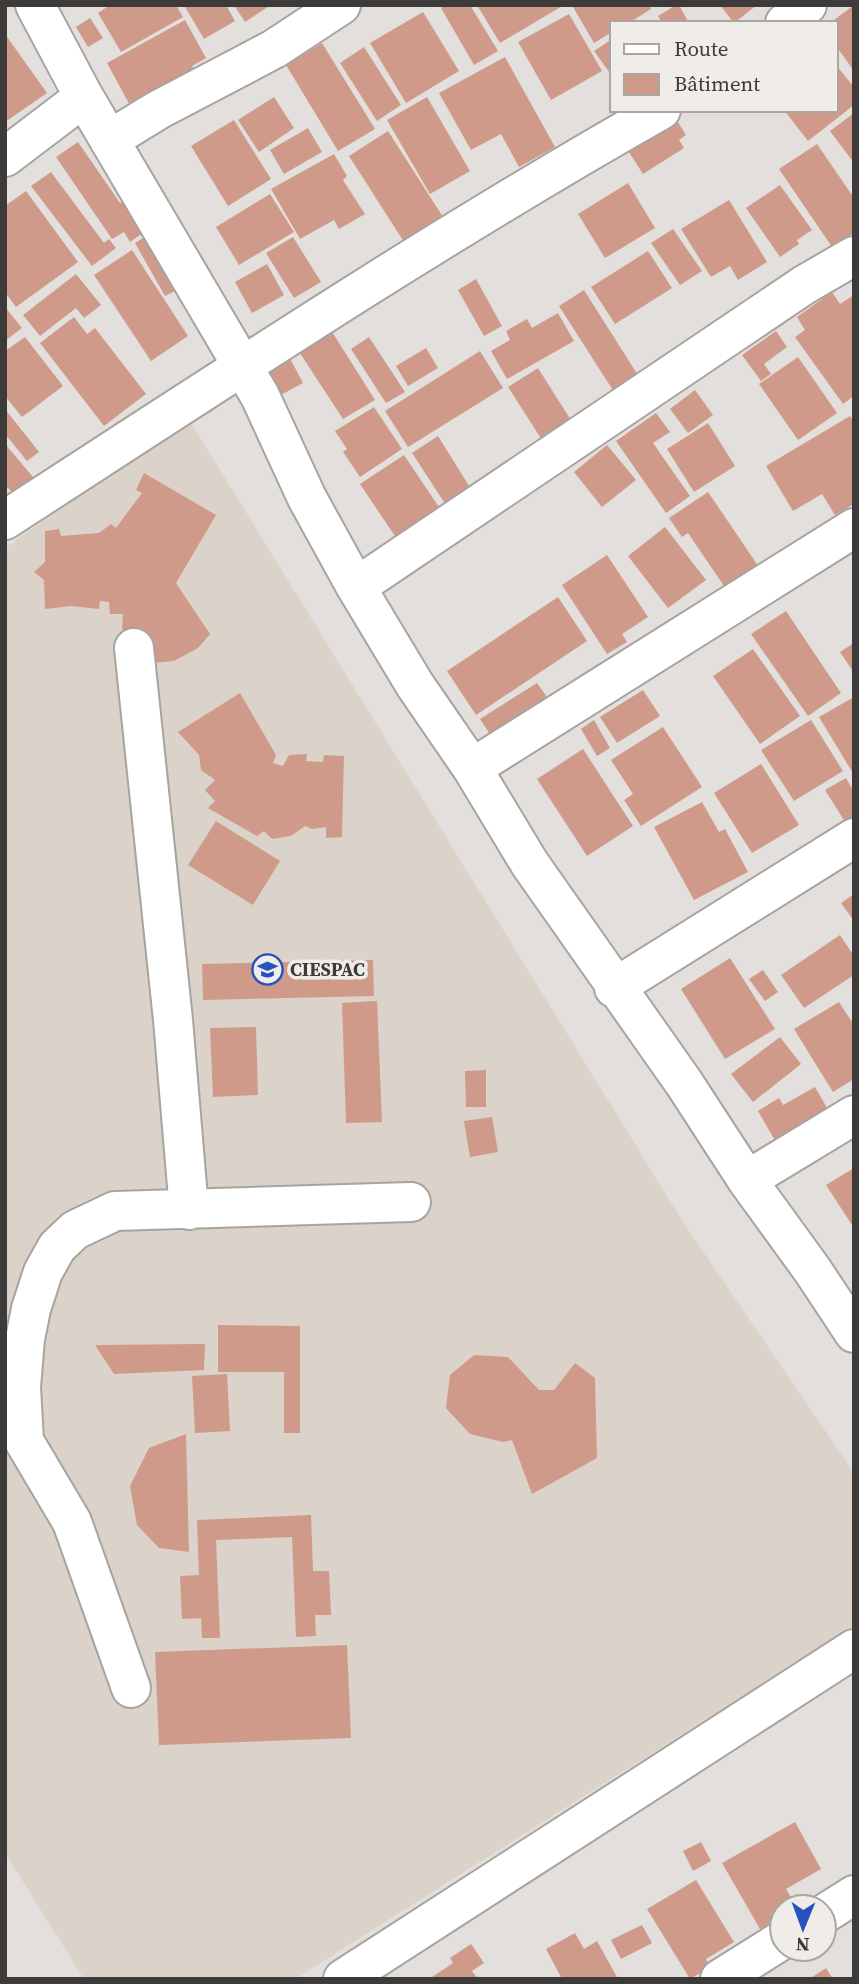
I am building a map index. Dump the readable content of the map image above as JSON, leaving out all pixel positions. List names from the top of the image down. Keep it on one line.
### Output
{"places":{"school or university":["CIESPAC"]},"legend":["Route","Bâtiment"],"north":"bottom"}
